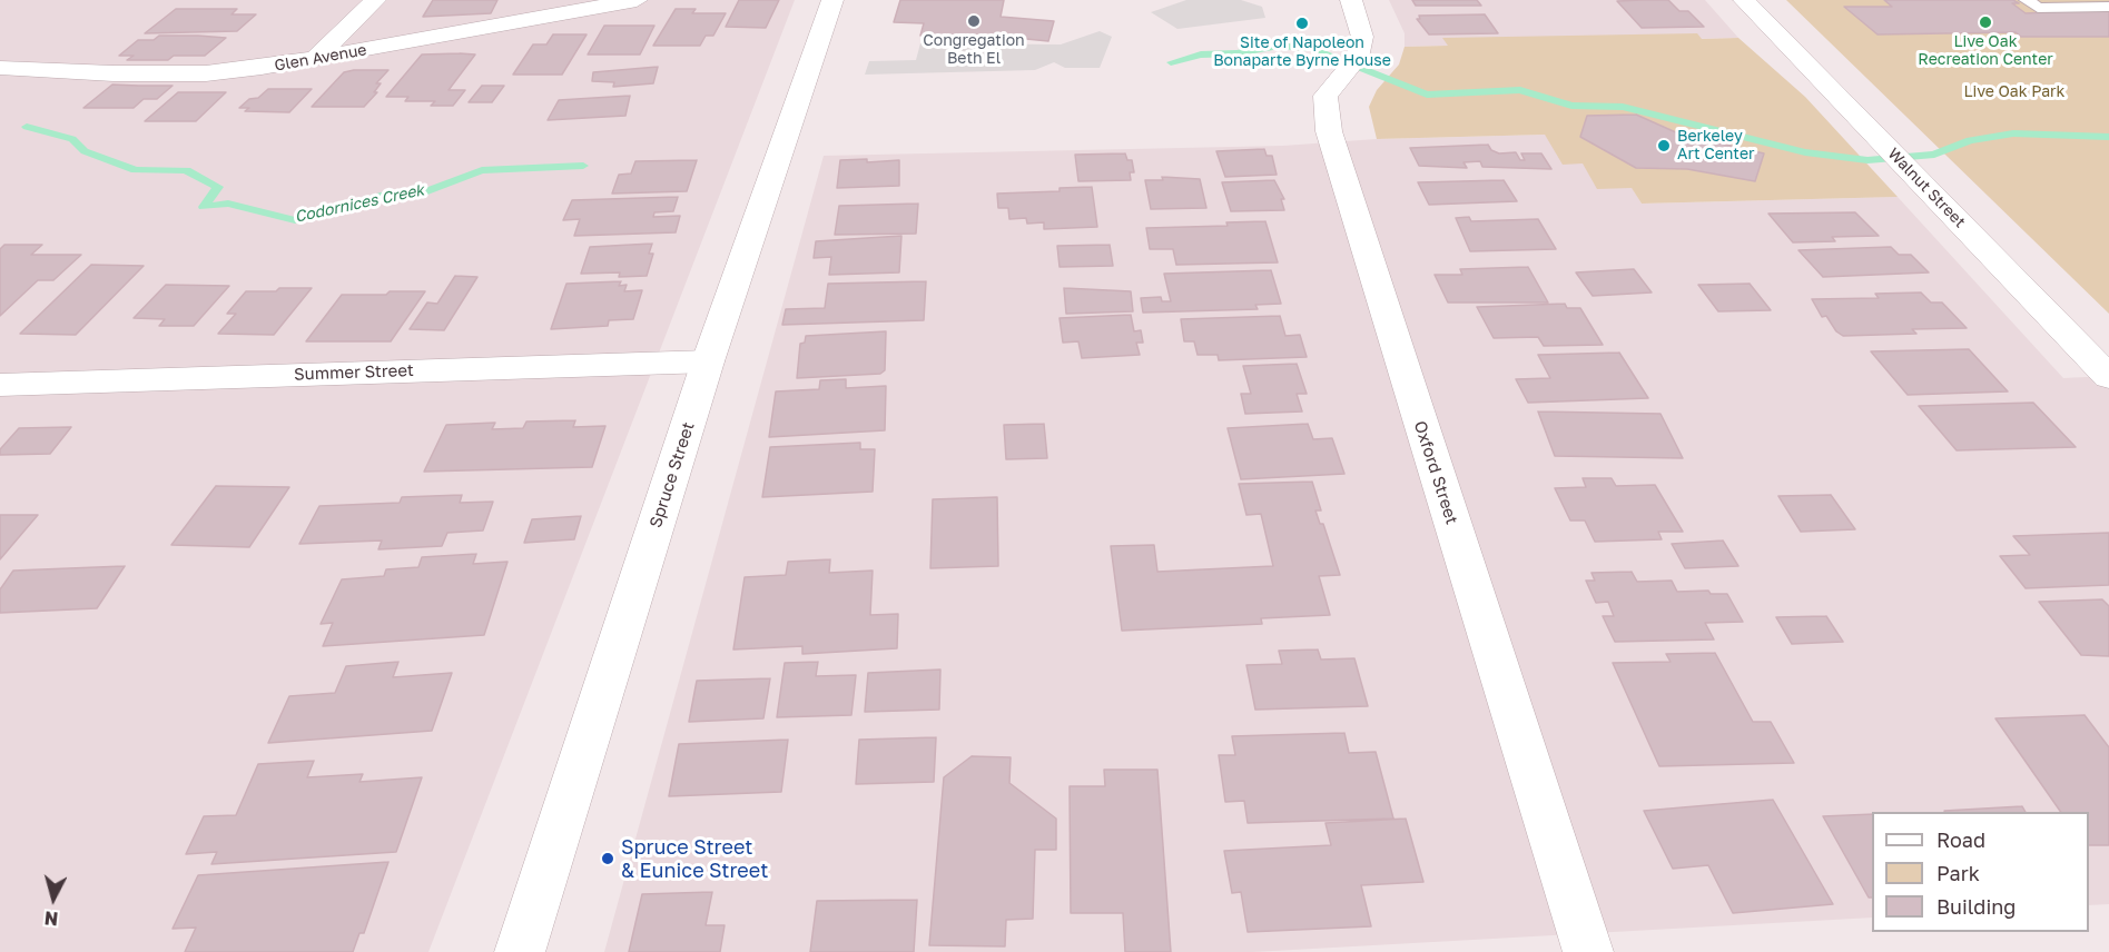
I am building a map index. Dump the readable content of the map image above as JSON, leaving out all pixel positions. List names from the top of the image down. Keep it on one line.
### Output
{"streets":{"street":["Glen Avenue","Walnut Street","Summer Street","Oxford Street","Spruce Street"]},"crossings":[["Summer Street","Spruce Street"]],"water":["Codornices Creek"],"parks":["Live Oak Park"],"places":["Congregation Beth El","Live Oak Recreation Center","Site of Napoleon Bonaparte Byrne House","Berkeley Art Center","Spruce Street & Eunice Street"],"legend":["Road","Park","Building"],"north":"bottom"}
